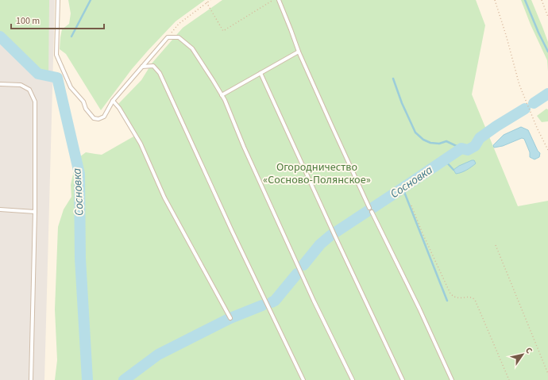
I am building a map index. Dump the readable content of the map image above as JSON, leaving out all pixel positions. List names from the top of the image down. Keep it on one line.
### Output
{"water":["Сосновка"],"parks":["Огородничество «Сосново-Полянское»"],"scale_bar":"100 m","north":"top right"}
